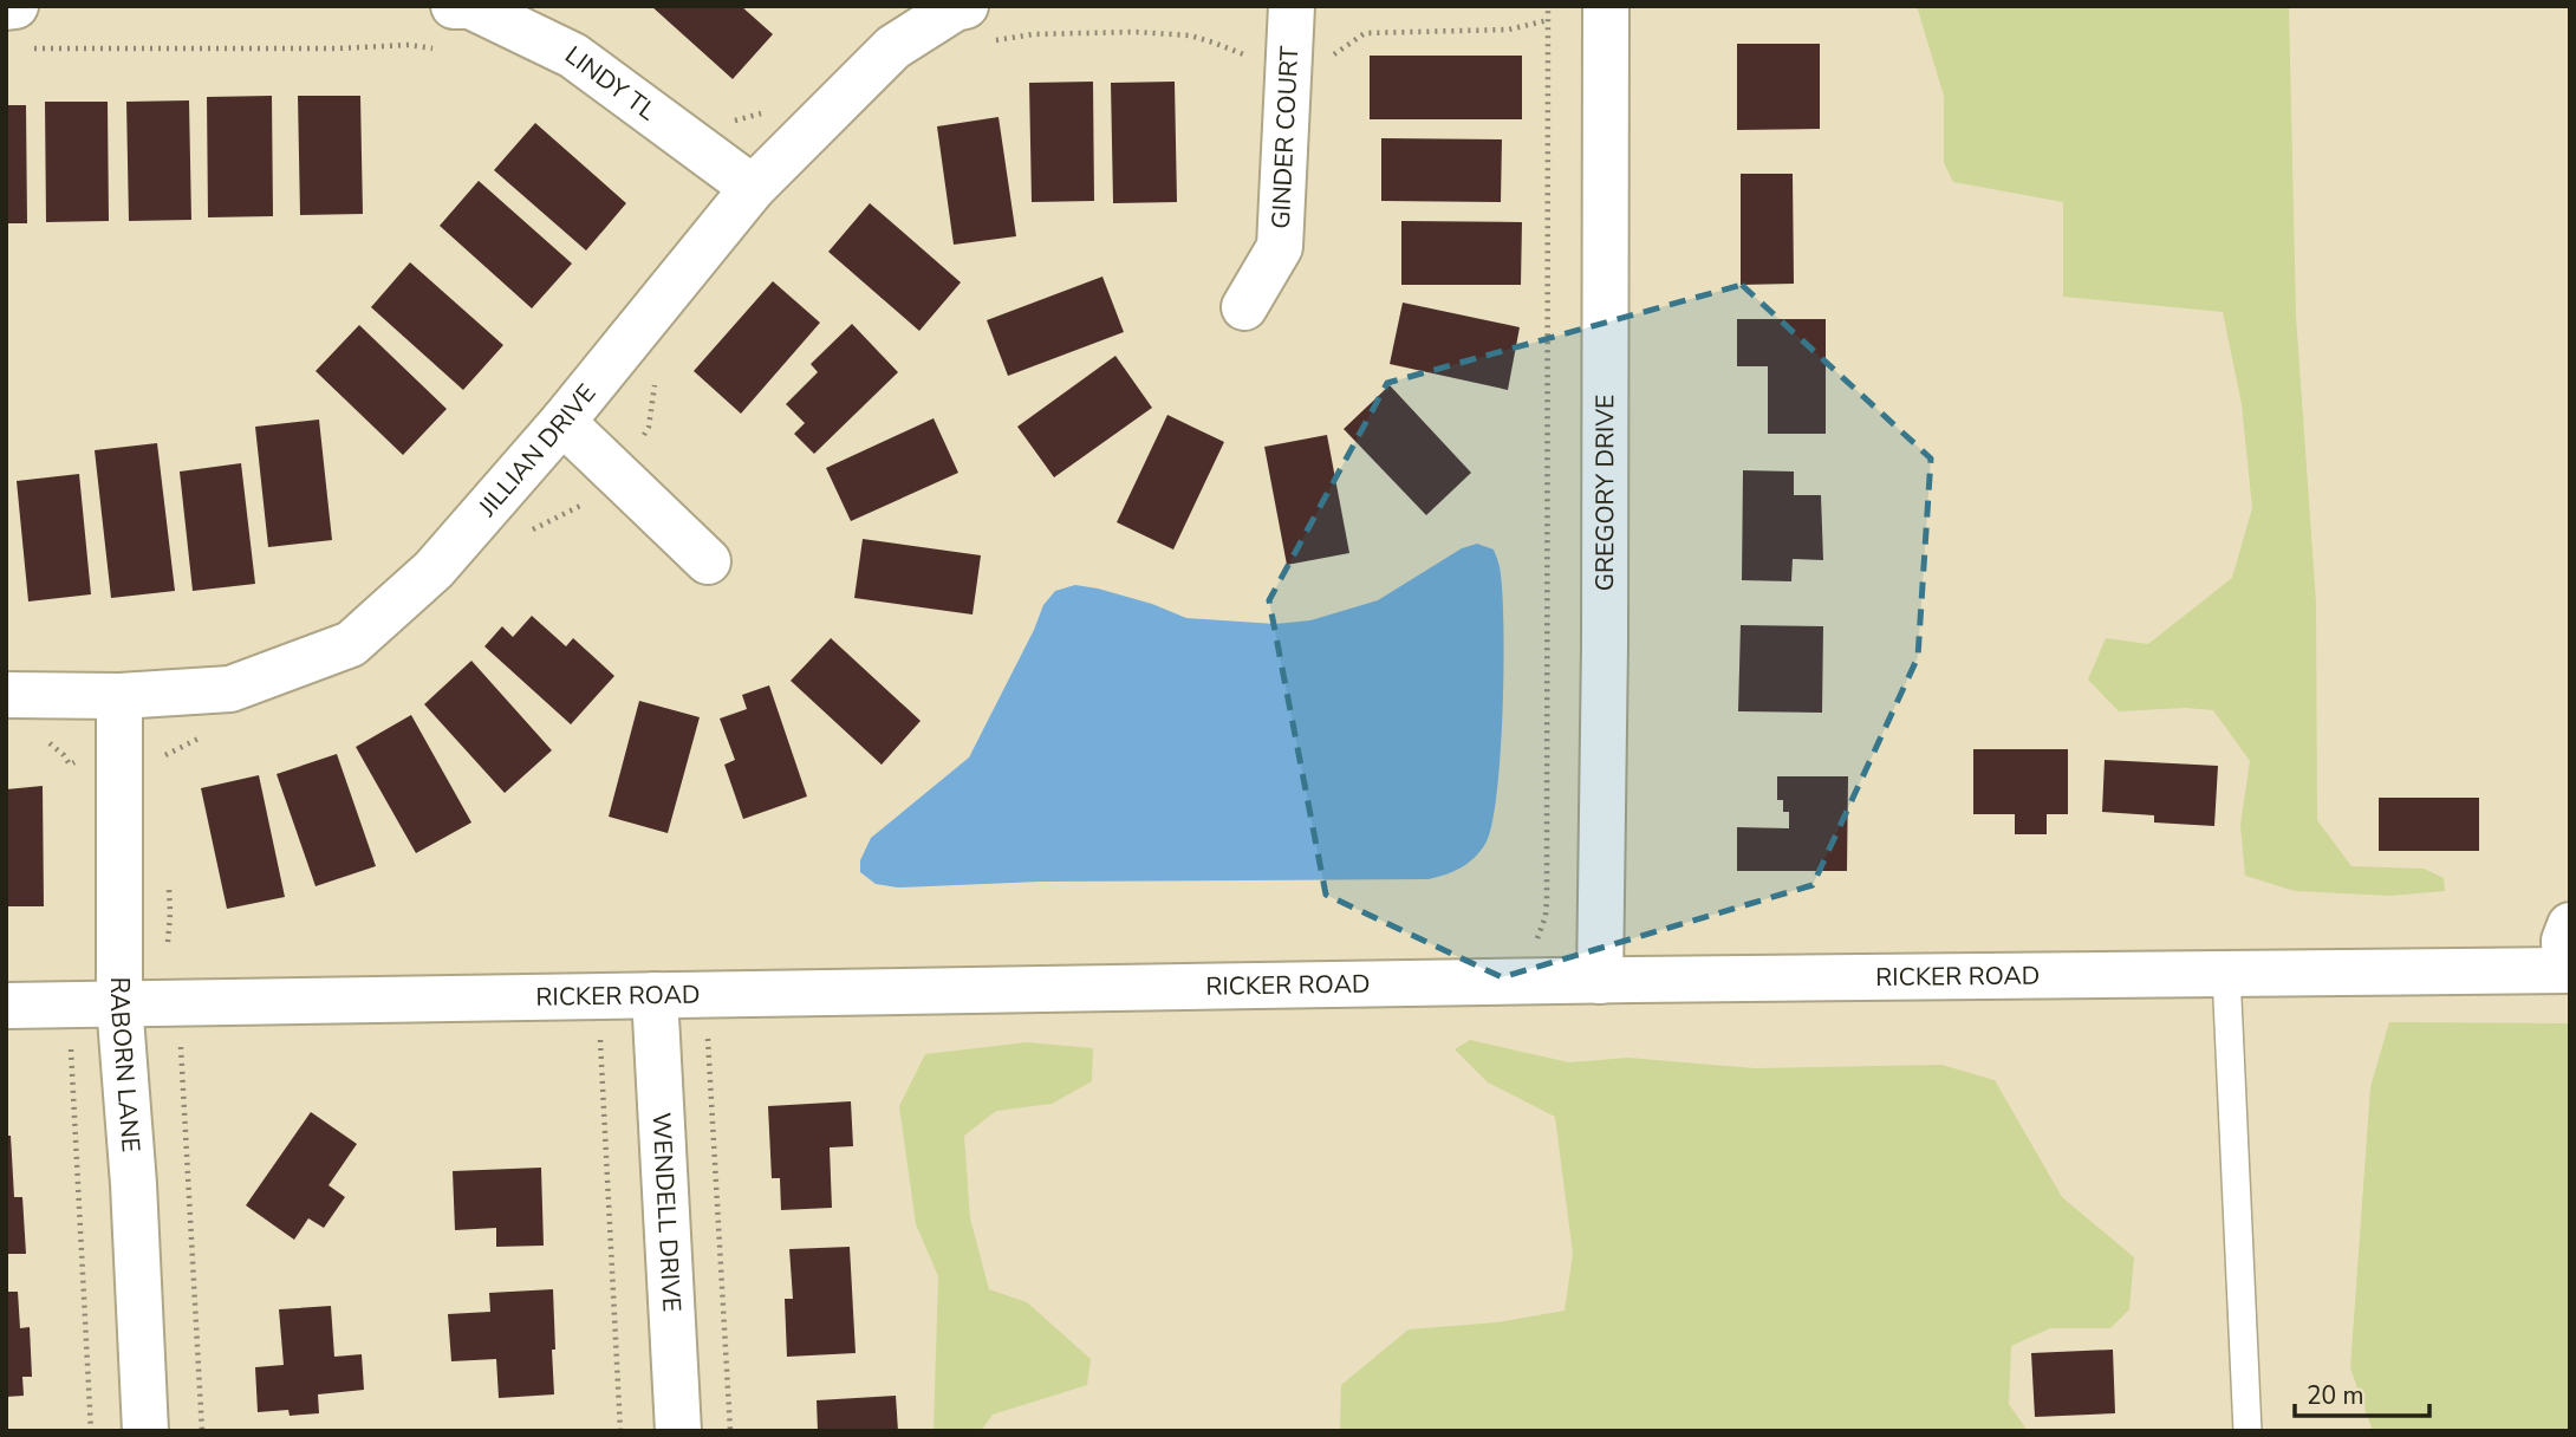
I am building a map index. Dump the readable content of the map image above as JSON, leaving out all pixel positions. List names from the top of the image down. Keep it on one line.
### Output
{"streets":{"street":["LINDY TL","GINDER COURT","JILLIAN DRIVE","GREGORY DRIVE","RICKER ROAD","RABORN LANE","WENDELL DRIVE"]},"crossings":[["LINDY TL","JILLIAN DRIVE"],["JILLIAN DRIVE","RABORN LANE"],["GREGORY DRIVE","RICKER ROAD"],["RICKER ROAD","RABORN LANE"],["RICKER ROAD","WENDELL DRIVE"]],"scale_bar":"20 m"}
